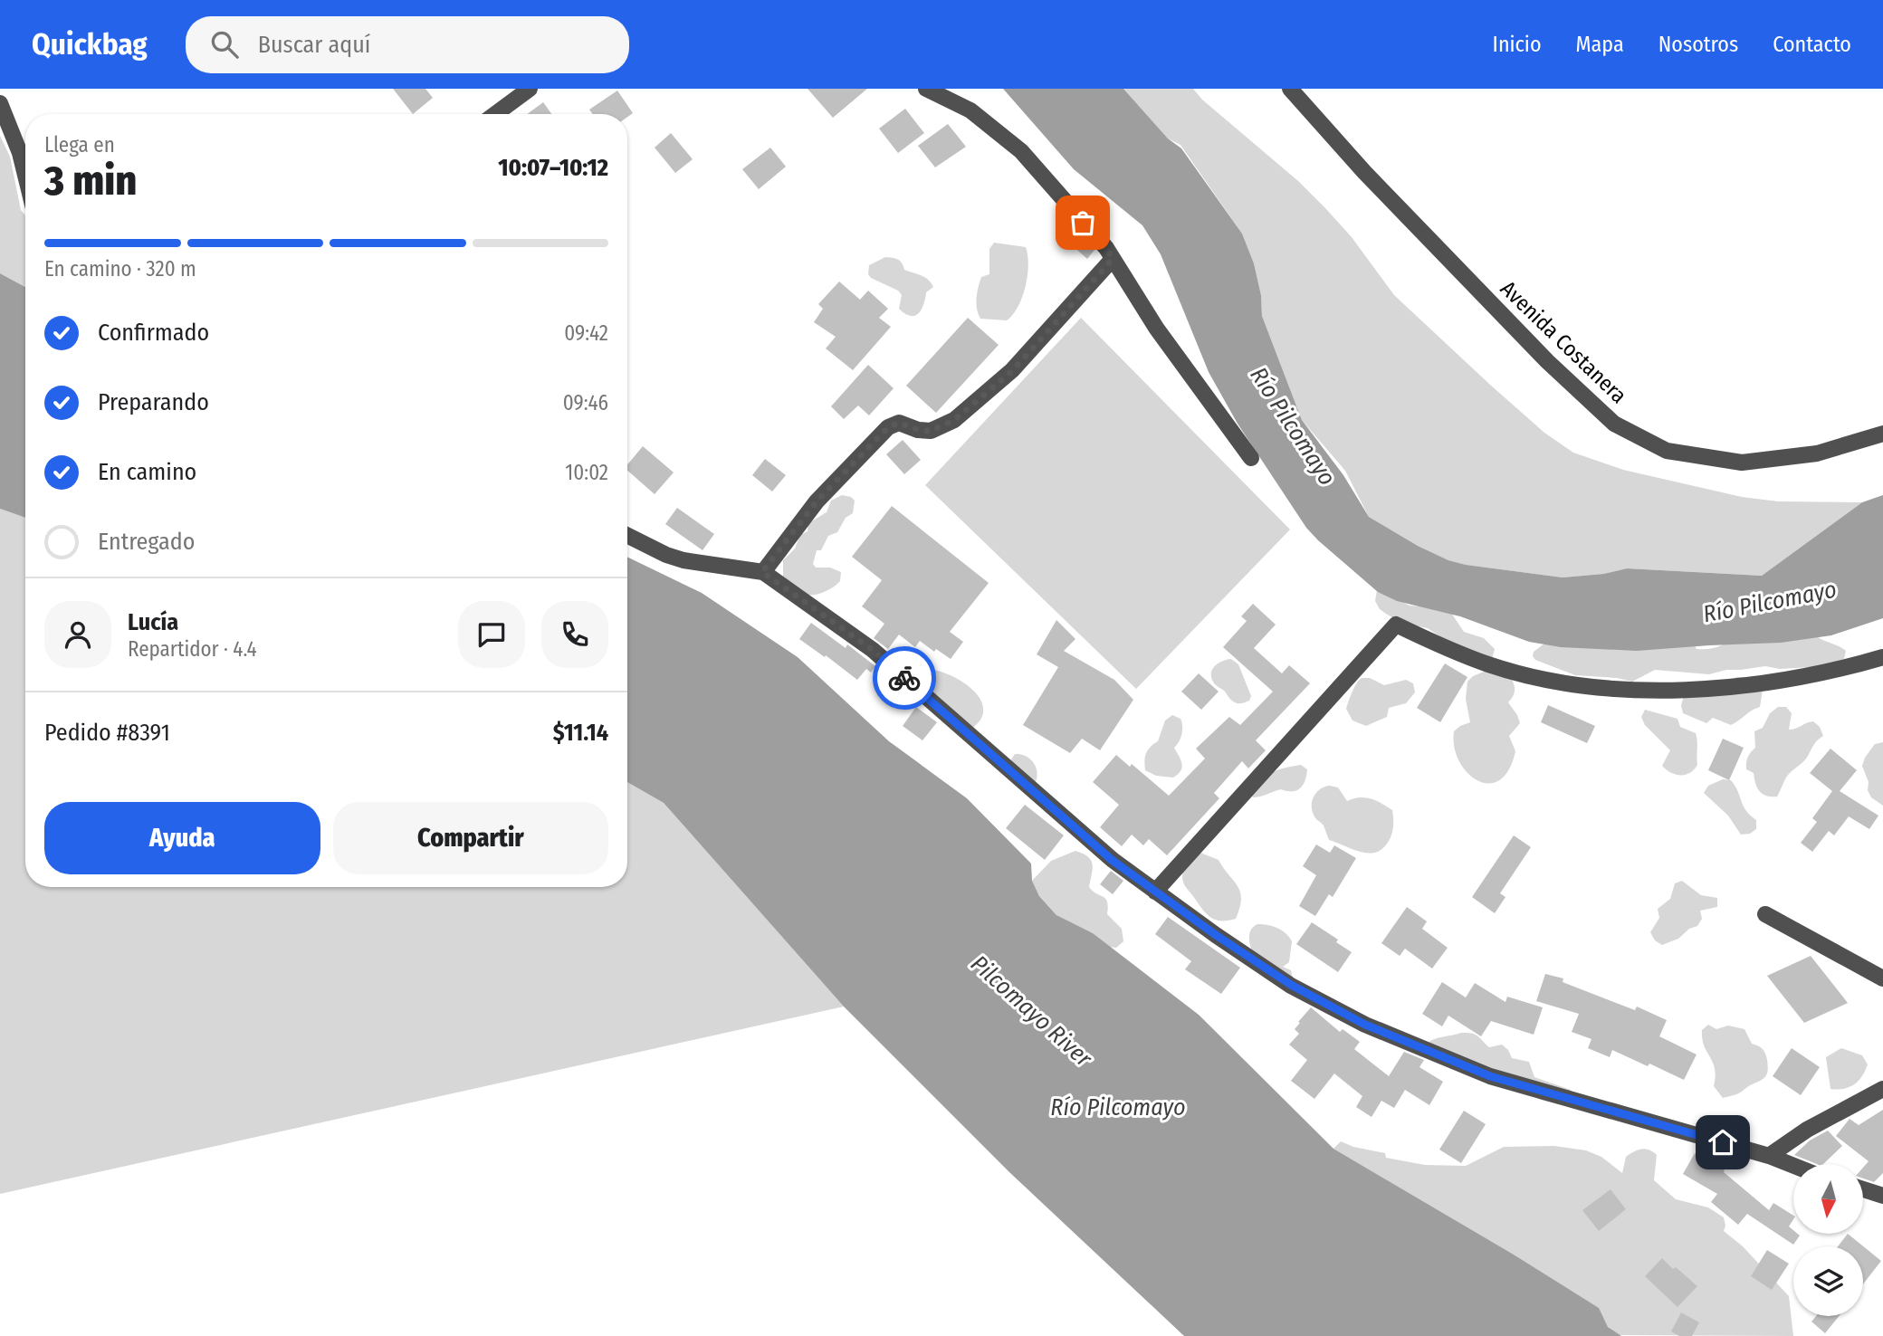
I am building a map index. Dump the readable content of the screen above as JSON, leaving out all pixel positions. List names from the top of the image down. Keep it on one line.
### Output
{"streets":{"street":["Avenida Costanera"]},"water":["Río Pilcomayo","Pilcomayo River"],"north":"bottom","page":{"header":"Quickbag","search":"Buscar aquí","nav":["Inicio","Mapa","Nosotros","Contacto"],"heading":["3 min","Llega en","10:07–10:12"],"panel":["Lucía","Repartidor · 4.4","Pedido #8391","$11.14"],"bar":"En camino · 320 m","list":[["Confirmado","09:42"],["Preparando","09:46"],["En camino","10:02"],"Entregado"],"buttons":["Ayuda","Compartir"]}}
